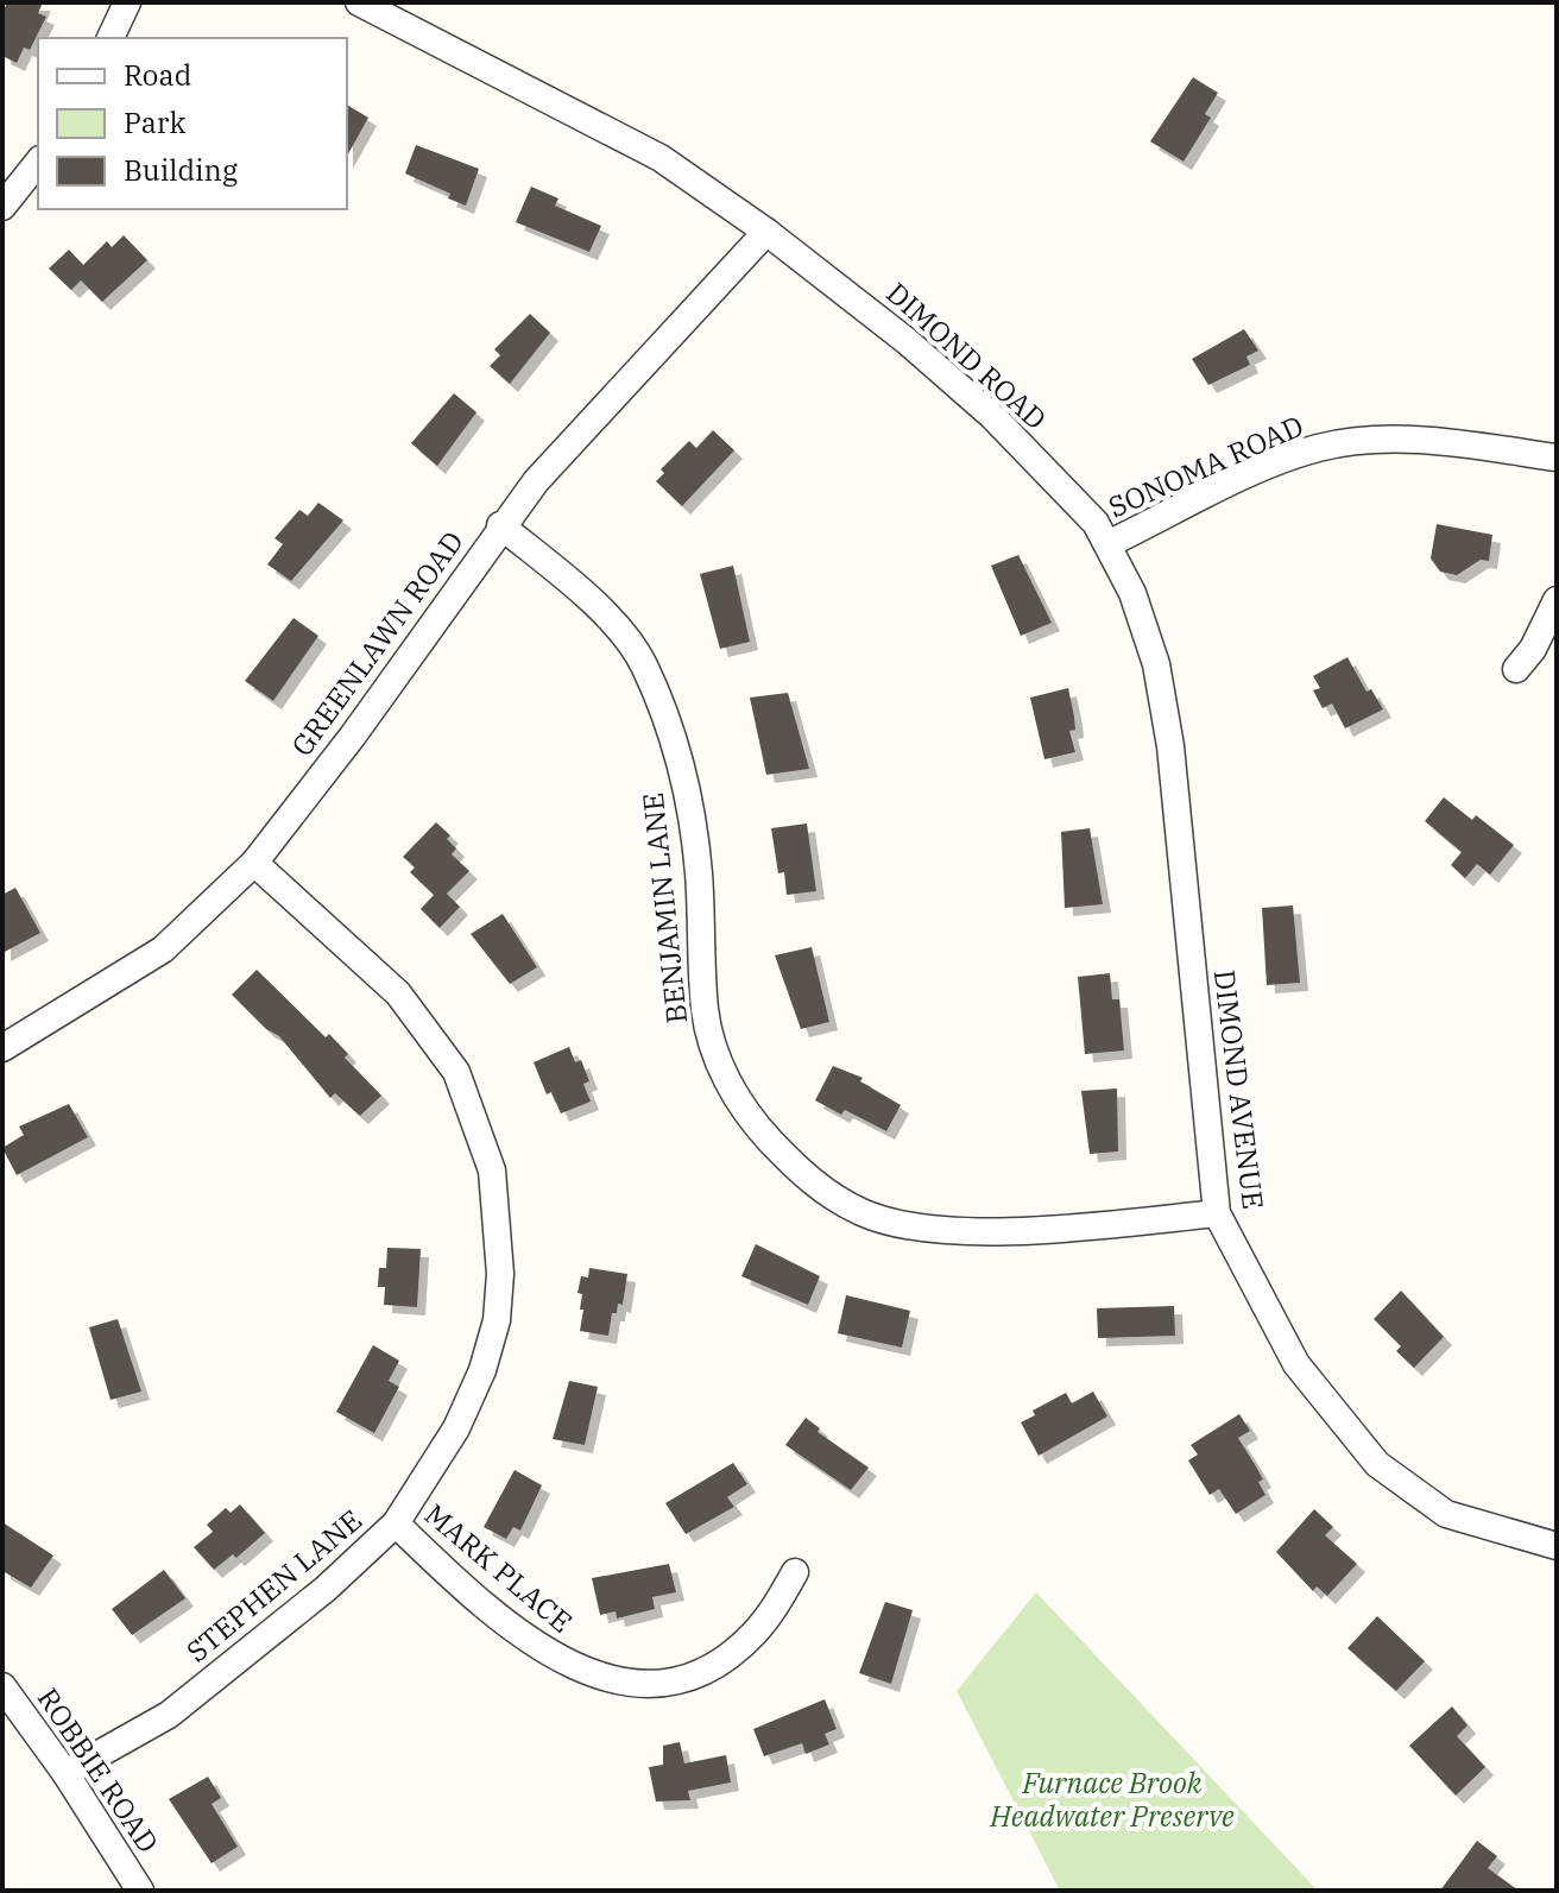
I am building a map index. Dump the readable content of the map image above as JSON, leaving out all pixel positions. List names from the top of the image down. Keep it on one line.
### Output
{"streets":{"street":["DIMOND ROAD","SONOMA ROAD","GREENLAWN ROAD","BENJAMIN LANE","DIMOND AVENUE","MARK PLACE","STEPHEN LANE","ROBBIE ROAD"]},"crossings":[["DIMOND ROAD","SONOMA ROAD"],["DIMOND ROAD","GREENLAWN ROAD"],["DIMOND ROAD","DIMOND AVENUE"],["SONOMA ROAD","DIMOND AVENUE"],["GREENLAWN ROAD","BENJAMIN LANE"],["GREENLAWN ROAD","STEPHEN LANE"],["BENJAMIN LANE","DIMOND AVENUE"],["MARK PLACE","STEPHEN LANE"],["STEPHEN LANE","ROBBIE ROAD"]],"parks":["Furnace Brook Headwater Preserve"],"legend":["Road","Park","Building"]}
